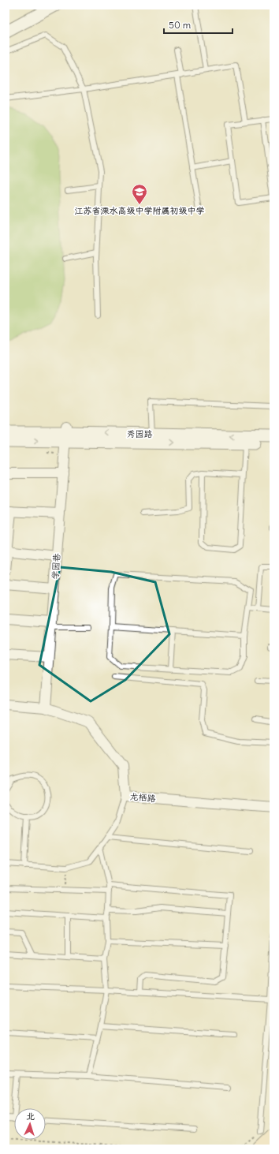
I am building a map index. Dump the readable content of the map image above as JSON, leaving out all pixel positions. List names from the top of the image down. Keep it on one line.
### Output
{"streets":{"street":["秀园路","学园巷","龙栖路"]},"crossings":[["秀园路","学园巷"],["学园巷","龙栖路"]],"places":{"school or university":["江苏省溧水高级中学附属初级中学"]},"scale_bar":"50 m","north":"top"}
